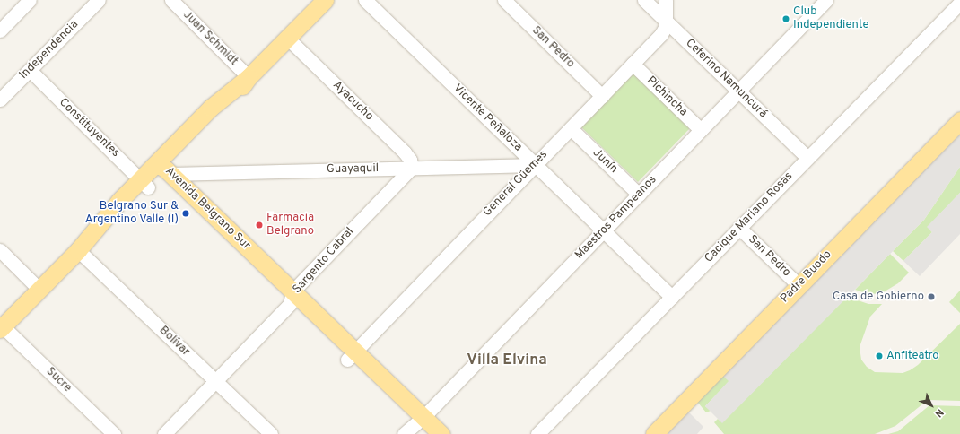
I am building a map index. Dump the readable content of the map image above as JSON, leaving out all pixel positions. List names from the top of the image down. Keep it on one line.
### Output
{"streets":{"main road":["Avenida Belgrano Sur","Padre Buodo"],"street":["Juan Schmidt","San Pedro","Independencia","Ceferino Namuncurá","Pichincha","Ayacucho","Vicente Peñaloza","Constituyentes","Junín","Guayaquil","General Güemes","Maestros Pampeanos","Cacique Mariano Rosas","Sargento Cabral","Bolívar","Sucre"]},"crossings":[["San Pedro","General Güemes"],["San Pedro","Cacique Mariano Rosas"],["San Pedro","Padre Buodo"],["Independencia","Constituyentes"],["Ceferino Namuncurá","General Güemes"],["Ceferino Namuncurá","Maestros Pampeanos"],["Ceferino Namuncurá","Cacique Mariano Rosas"],["Pichincha","General Güemes"],["Pichincha","Maestros Pampeanos"],["Ayacucho","Guayaquil"],["Ayacucho","Sargento Cabral"],["Vicente Peñaloza","Guayaquil"],["Vicente Peñaloza","General Güemes"],["Vicente Peñaloza","Maestros Pampeanos"],["Vicente Peñaloza","Cacique Mariano Rosas"],["Constituyentes","Guayaquil"],["Constituyentes","Avenida Belgrano Sur"],["Junín","General Güemes"],["Junín","Maestros Pampeanos"],["Guayaquil","General Güemes"],["Guayaquil","Avenida Belgrano Sur"],["Guayaquil","Sargento Cabral"],["General Güemes","Avenida Belgrano Sur"],["Avenida Belgrano Sur","Maestros Pampeanos"],["Avenida Belgrano Sur","Sargento Cabral"],["Sargento Cabral","Bolívar"]],"districts":["Villa Elvina"],"places":["Club Independiente","Belgrano Sur & Argentino Valle (I)","Farmacia Belgrano","Casa de Gobierno","Anfiteatro"],"north":"bottom right"}
